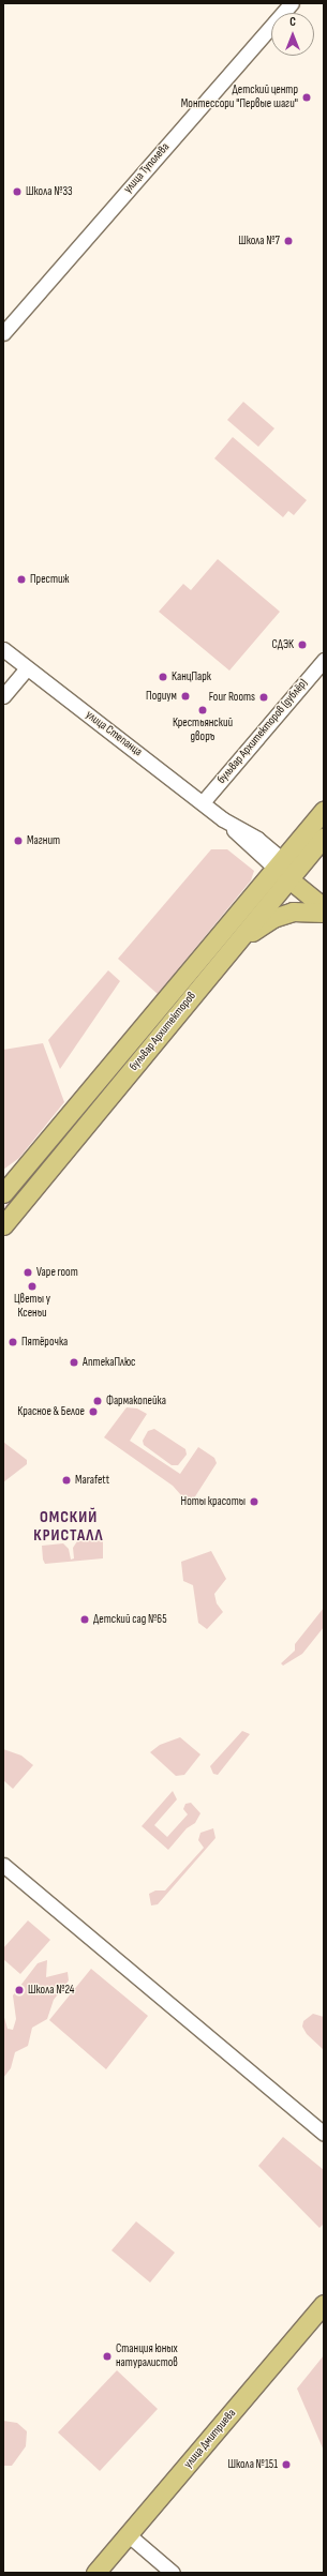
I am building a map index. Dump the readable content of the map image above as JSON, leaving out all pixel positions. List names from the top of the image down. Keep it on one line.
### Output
{"streets":{"main road":["бульвар Архитекторов","улица Дмитриева"],"street":["улица Туполева","бульвар Архитекторов (дублёр)","улица Степанца"]},"crossings":[["бульвар Архитекторов (дублёр)","улица Степанца"],["улица Степанца","бульвар Архитекторов"]],"districts":["ОМСКИЙ КРИСТАЛЛ"],"places":["Детский центр Монтессори \"Первые шаги\"","Школа №33","Школа №7","Престиж","СДЭК","КанцПарк","Подиум","Four Rooms","Крестьянский дворъ","Магнит","Vape room","Цветы у Ксеньи","Пятёрочка","АптекаПлюс","Фармакопейка","Красное & Белое","Marafett","Ноты красоты","Детский сад №65","Школа №24","Станция юных натуралистов","Школа №151"],"north":"top"}
